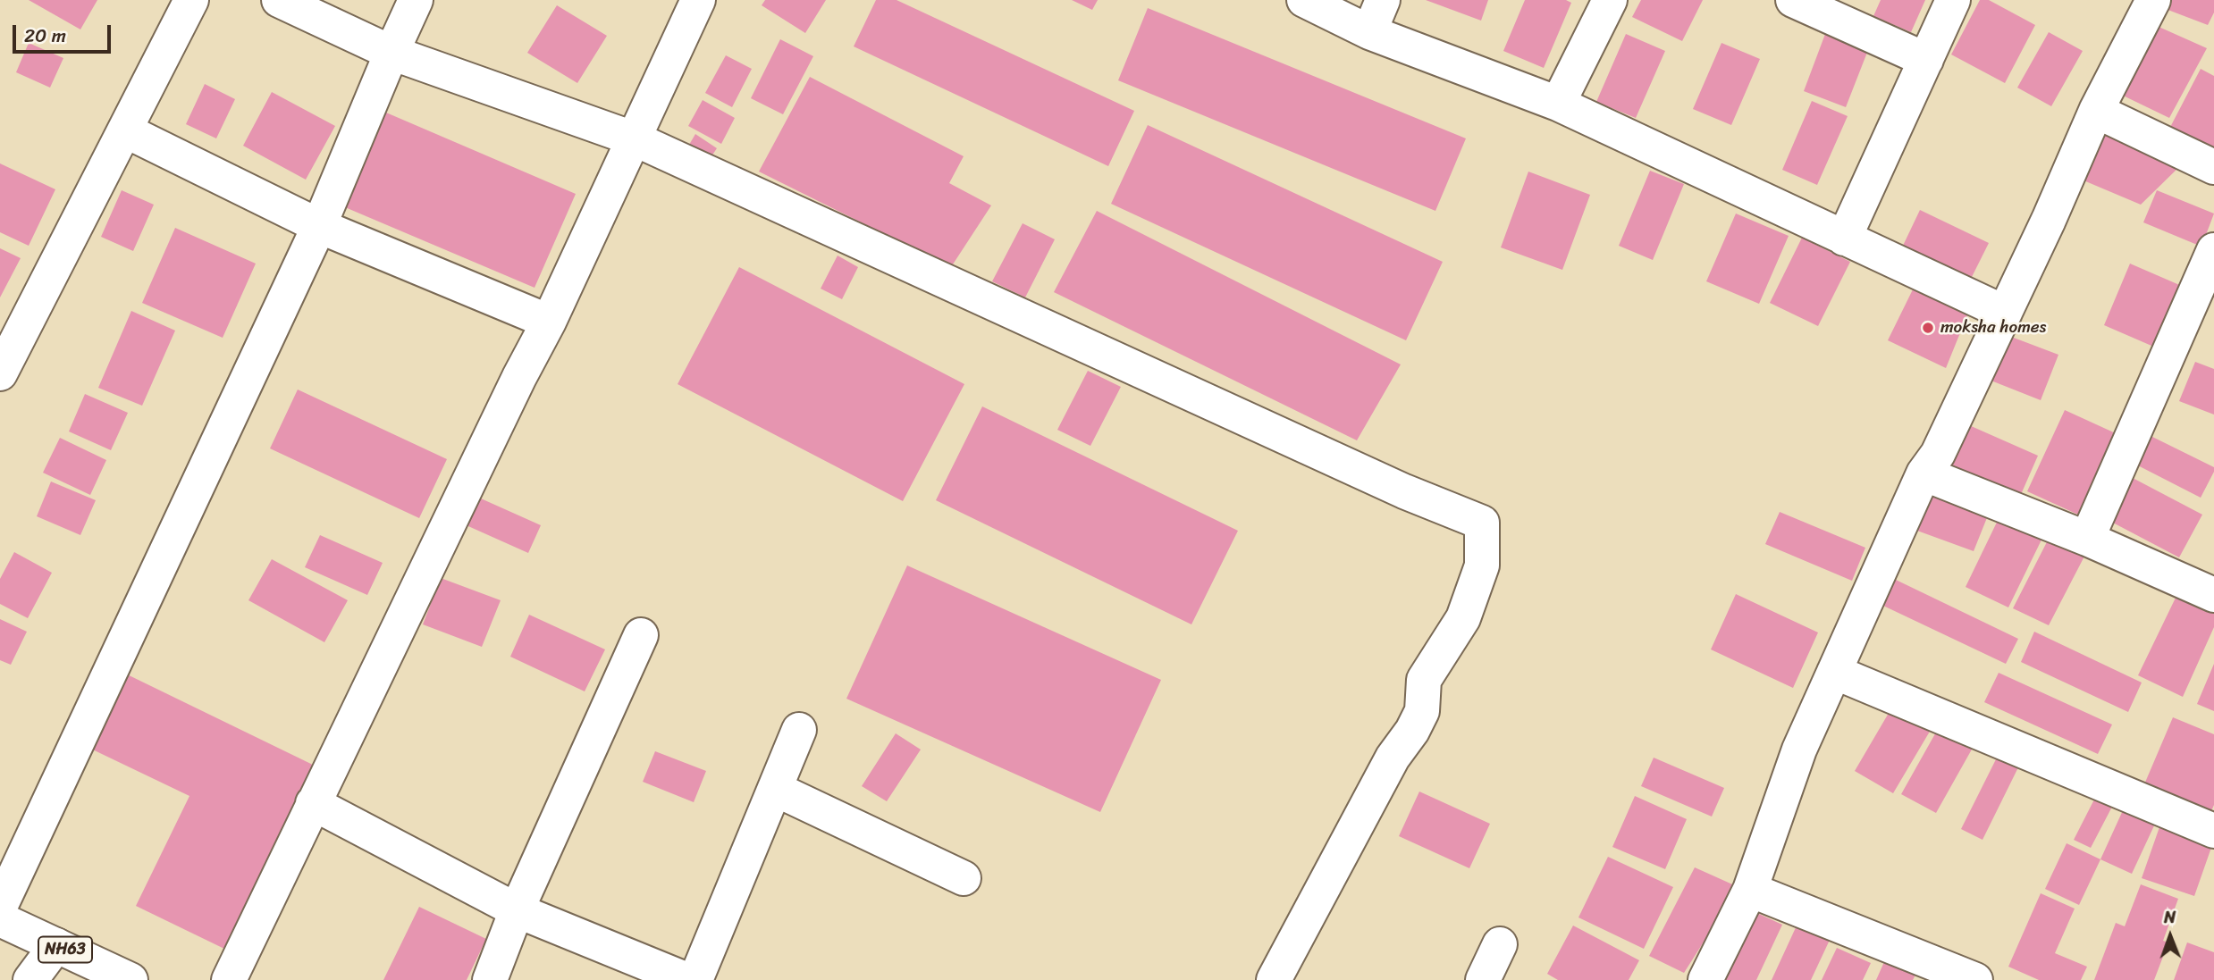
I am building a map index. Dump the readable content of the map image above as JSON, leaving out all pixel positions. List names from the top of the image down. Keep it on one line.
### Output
{"streets":{"main road":["NH63"]},"places":["moksha homes"],"scale_bar":"20 m","north":"top"}
